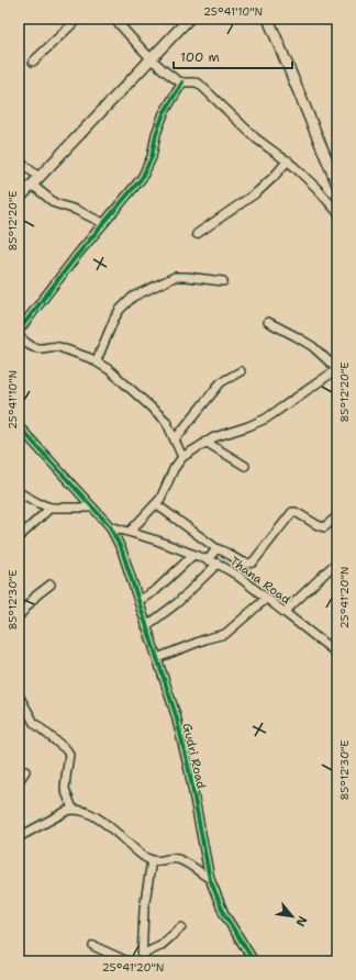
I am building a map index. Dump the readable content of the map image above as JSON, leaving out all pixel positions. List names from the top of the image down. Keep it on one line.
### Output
{"streets":{"street":["Thana Road","Gudri Road"]},"crossings":[["Thana Road","Gudri Road"]],"scale_bar":"100 m","north":"bottom right","coordinates":["25°41'10\"N","85°12'20\"E","25°41'20\"N","85°12'30\"E"]}
